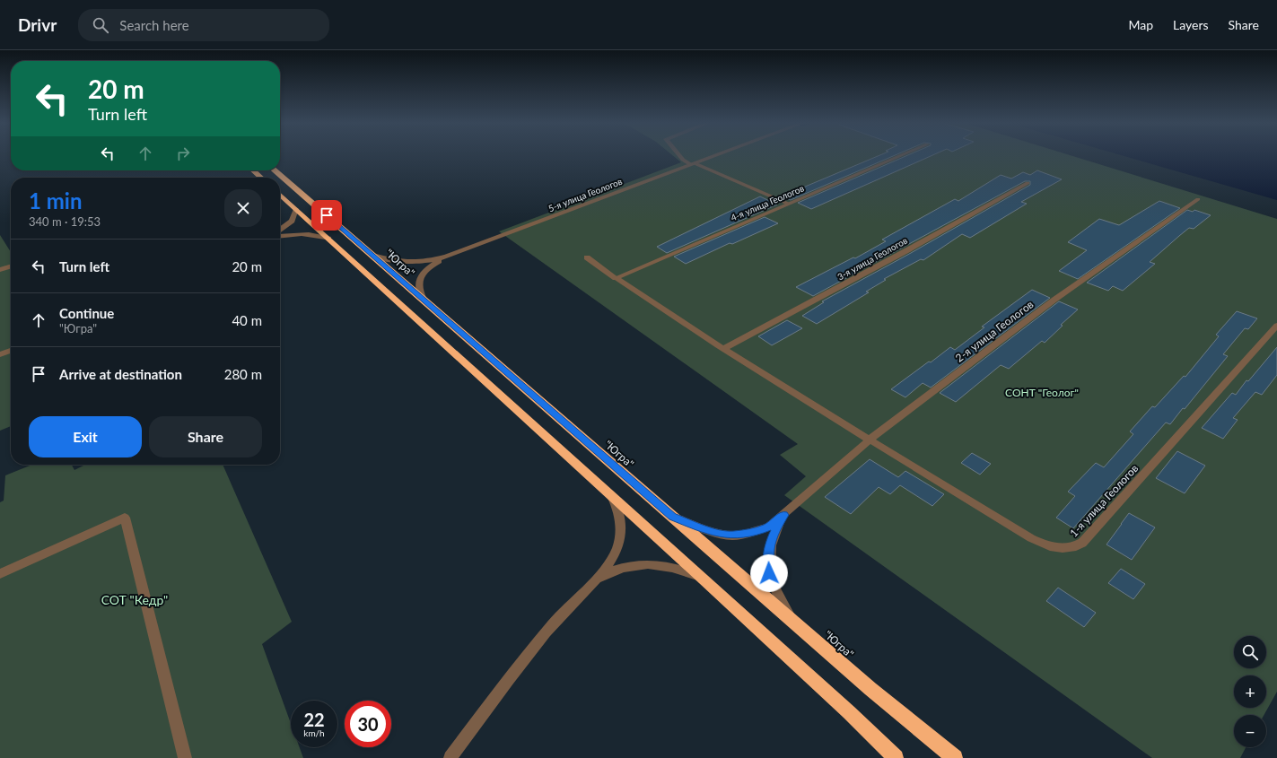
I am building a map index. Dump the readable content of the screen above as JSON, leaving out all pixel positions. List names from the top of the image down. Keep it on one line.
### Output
{"streets":{"highway":["\"Югра\""],"street":["5-я улица Геологов","4-я улица Геологов","3-я улица Геологов","2-я улица Геологов","1-я улица Геологов"]},"crossings":[["4-я улица Геологов","1-я улица Геологов"],["3-я улица Геологов","1-я улица Геологов"],["\"Югра\"","2-я улица Геологов"],["2-я улица Геологов","1-я улица Геологов"]],"parks":["СОНТ \"Геолог\"","СОТ \"Кедр\""],"page":{"header":"Drivr","search":"Search here","nav":["Map","Layers","Share"],"turn":["20 m","Turn left"],"heading":["1 min","340 m · 19:53"],"list":[{"name":"Turn left","value":"20 m"},{"name":"Continue","note":"\"Югра\"","value":"40 m"},{"name":"Arrive at destination","value":"280 m"}],"buttons":["Exit","Share"],"map_buttons":["+","−"],"speed":"22 km/h","limit":"30"}}
